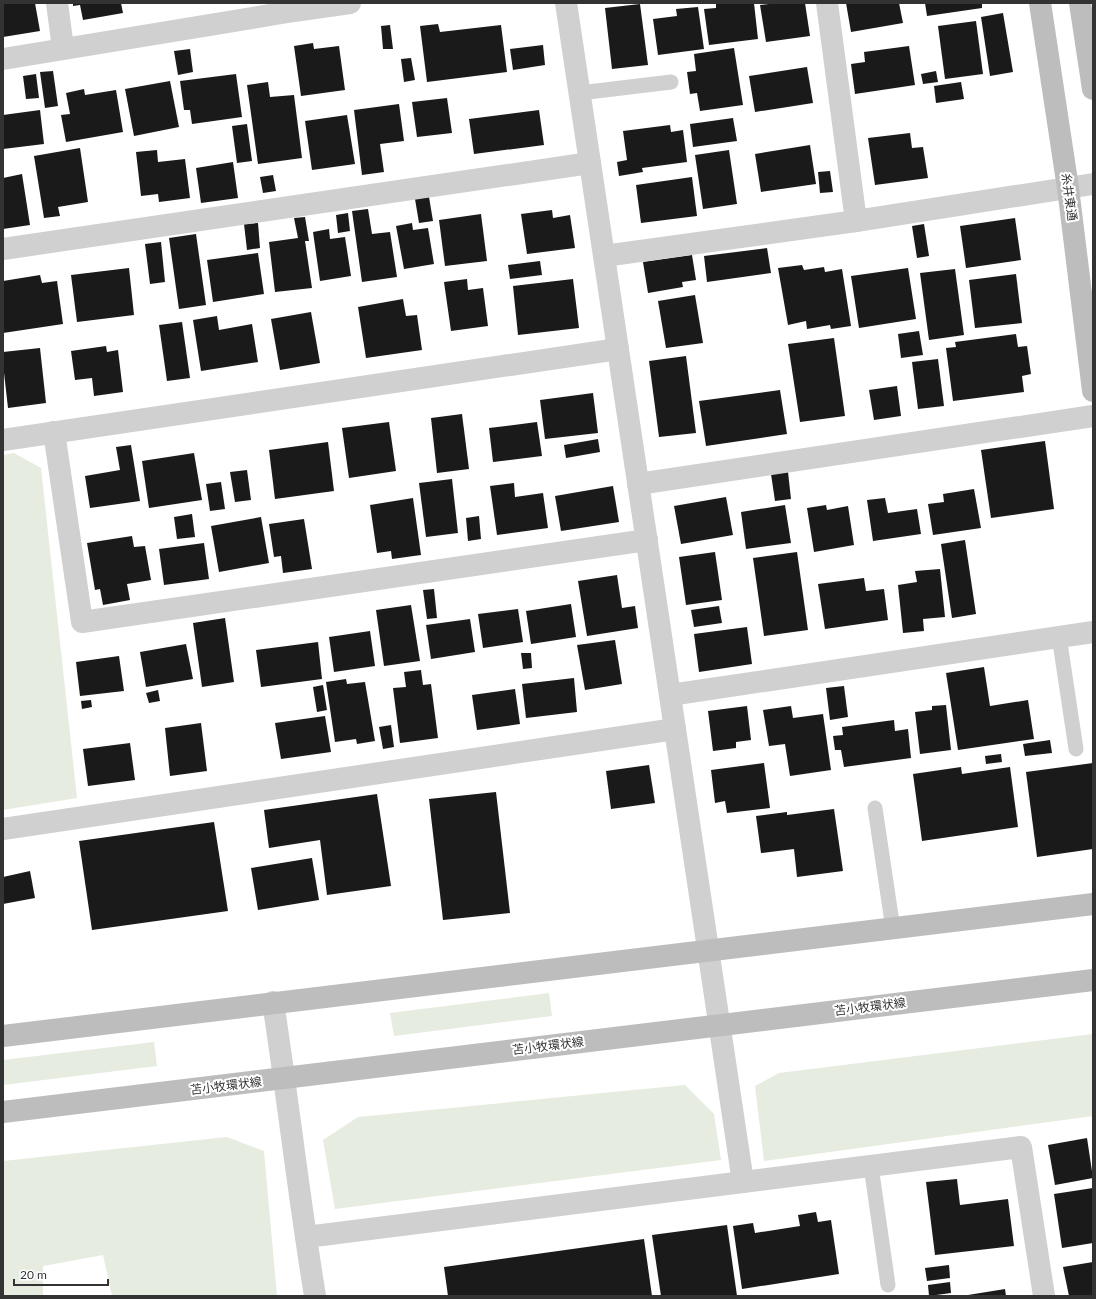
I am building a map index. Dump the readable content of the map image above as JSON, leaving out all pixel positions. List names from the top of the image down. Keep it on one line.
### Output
{"streets":{"main road":["糸井東通","苫小牧環状線"]},"scale_bar":"20 m"}
